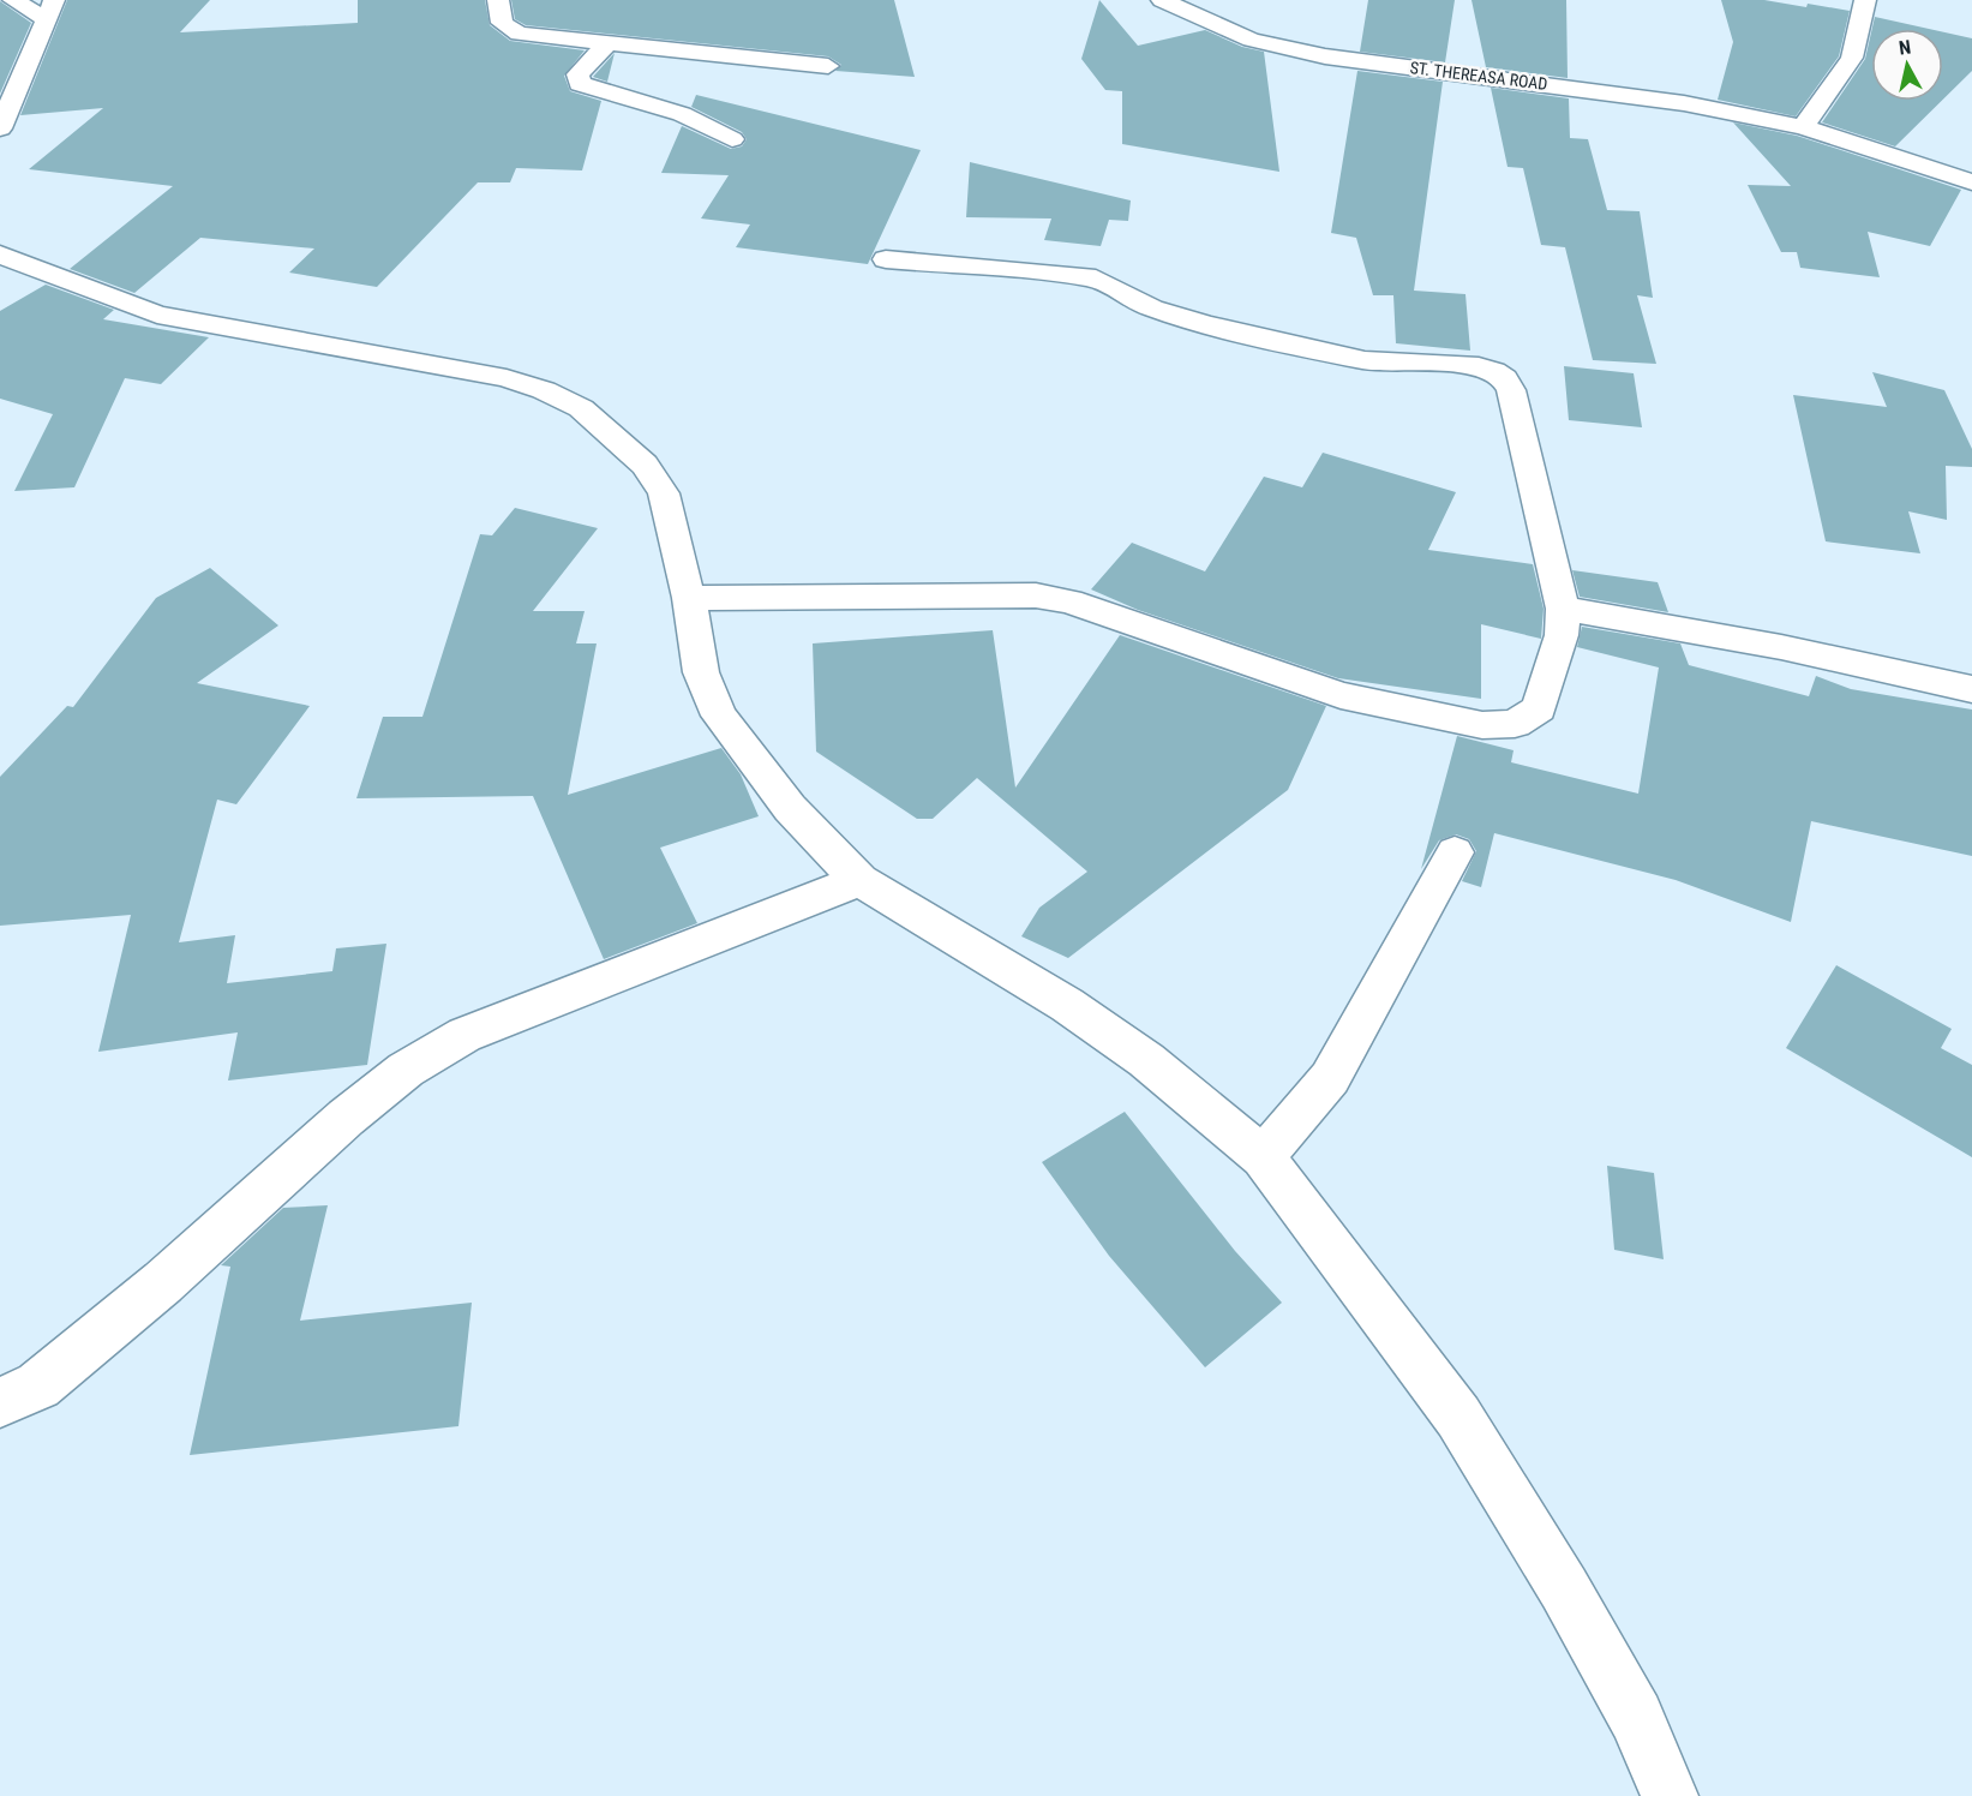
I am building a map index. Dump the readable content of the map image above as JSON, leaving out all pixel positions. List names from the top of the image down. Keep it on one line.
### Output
{"streets":{"street":["ST. THEREASA ROAD"]},"north":"top"}
